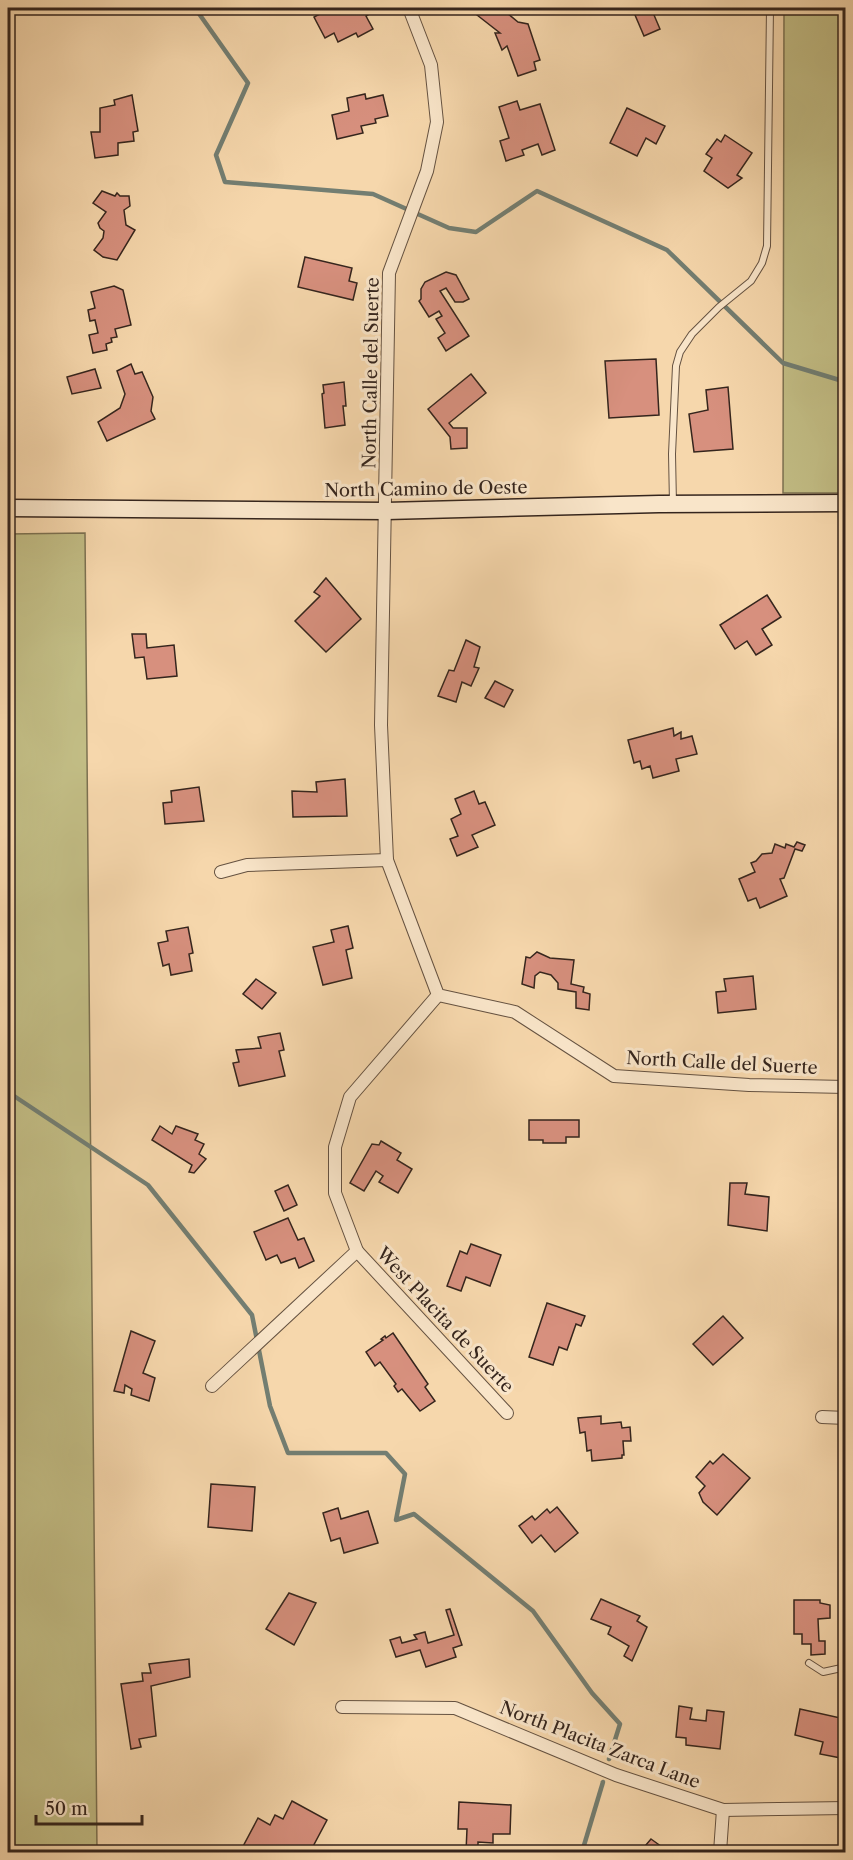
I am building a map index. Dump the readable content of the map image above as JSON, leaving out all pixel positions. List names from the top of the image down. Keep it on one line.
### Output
{"streets":{"street":["North Calle del Suerte","North Camino de Oeste","West Placita de Suerte","North Placita Zarca Lane"]},"crossings":[["North Calle del Suerte","North Camino de Oeste"],["North Calle del Suerte","West Placita de Suerte"]],"scale_bar":"50 m"}
